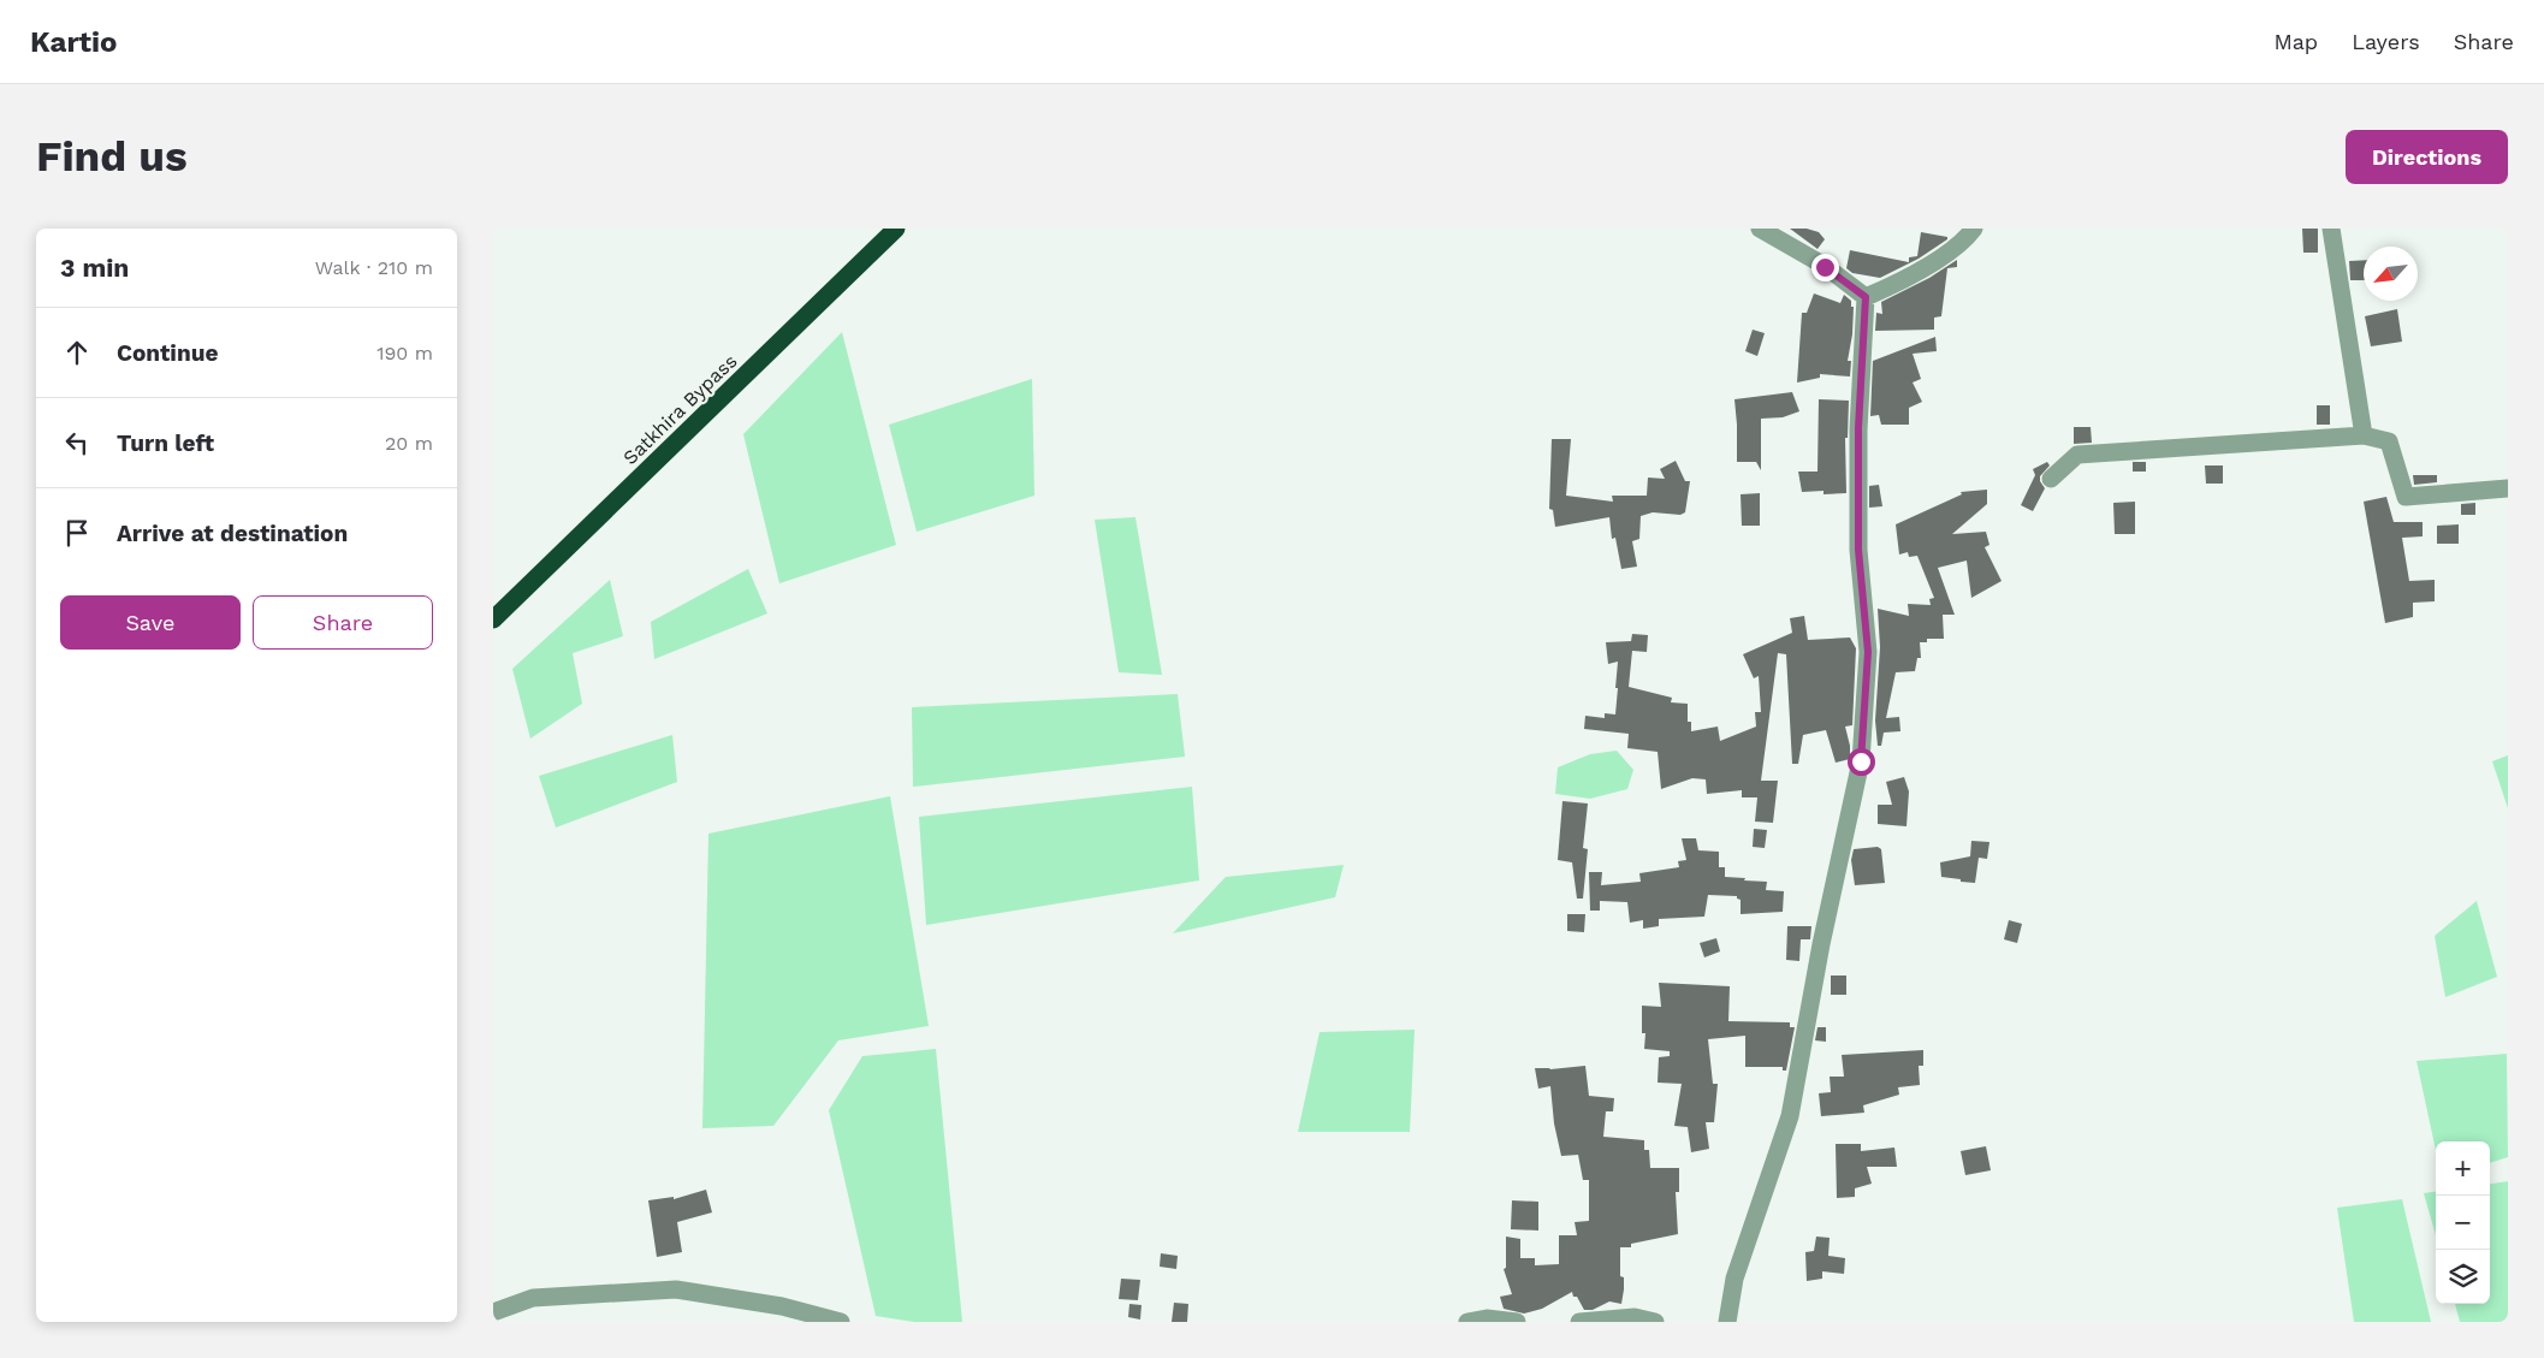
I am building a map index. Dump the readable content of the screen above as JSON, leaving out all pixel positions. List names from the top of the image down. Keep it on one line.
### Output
{"streets":{"highway":["Satkhira Bypass"]},"north":"bottom left","page":{"header":"Kartio","nav":["Map","Layers","Share"],"buttons":["Directions",["Save","Share"]],"title":"Find us","heading":["3 min","Walk · 210 m"],"list":[["Continue","190 m"],["Turn left","20 m"],"Arrive at destination"],"map_buttons":["+","−"]}}
